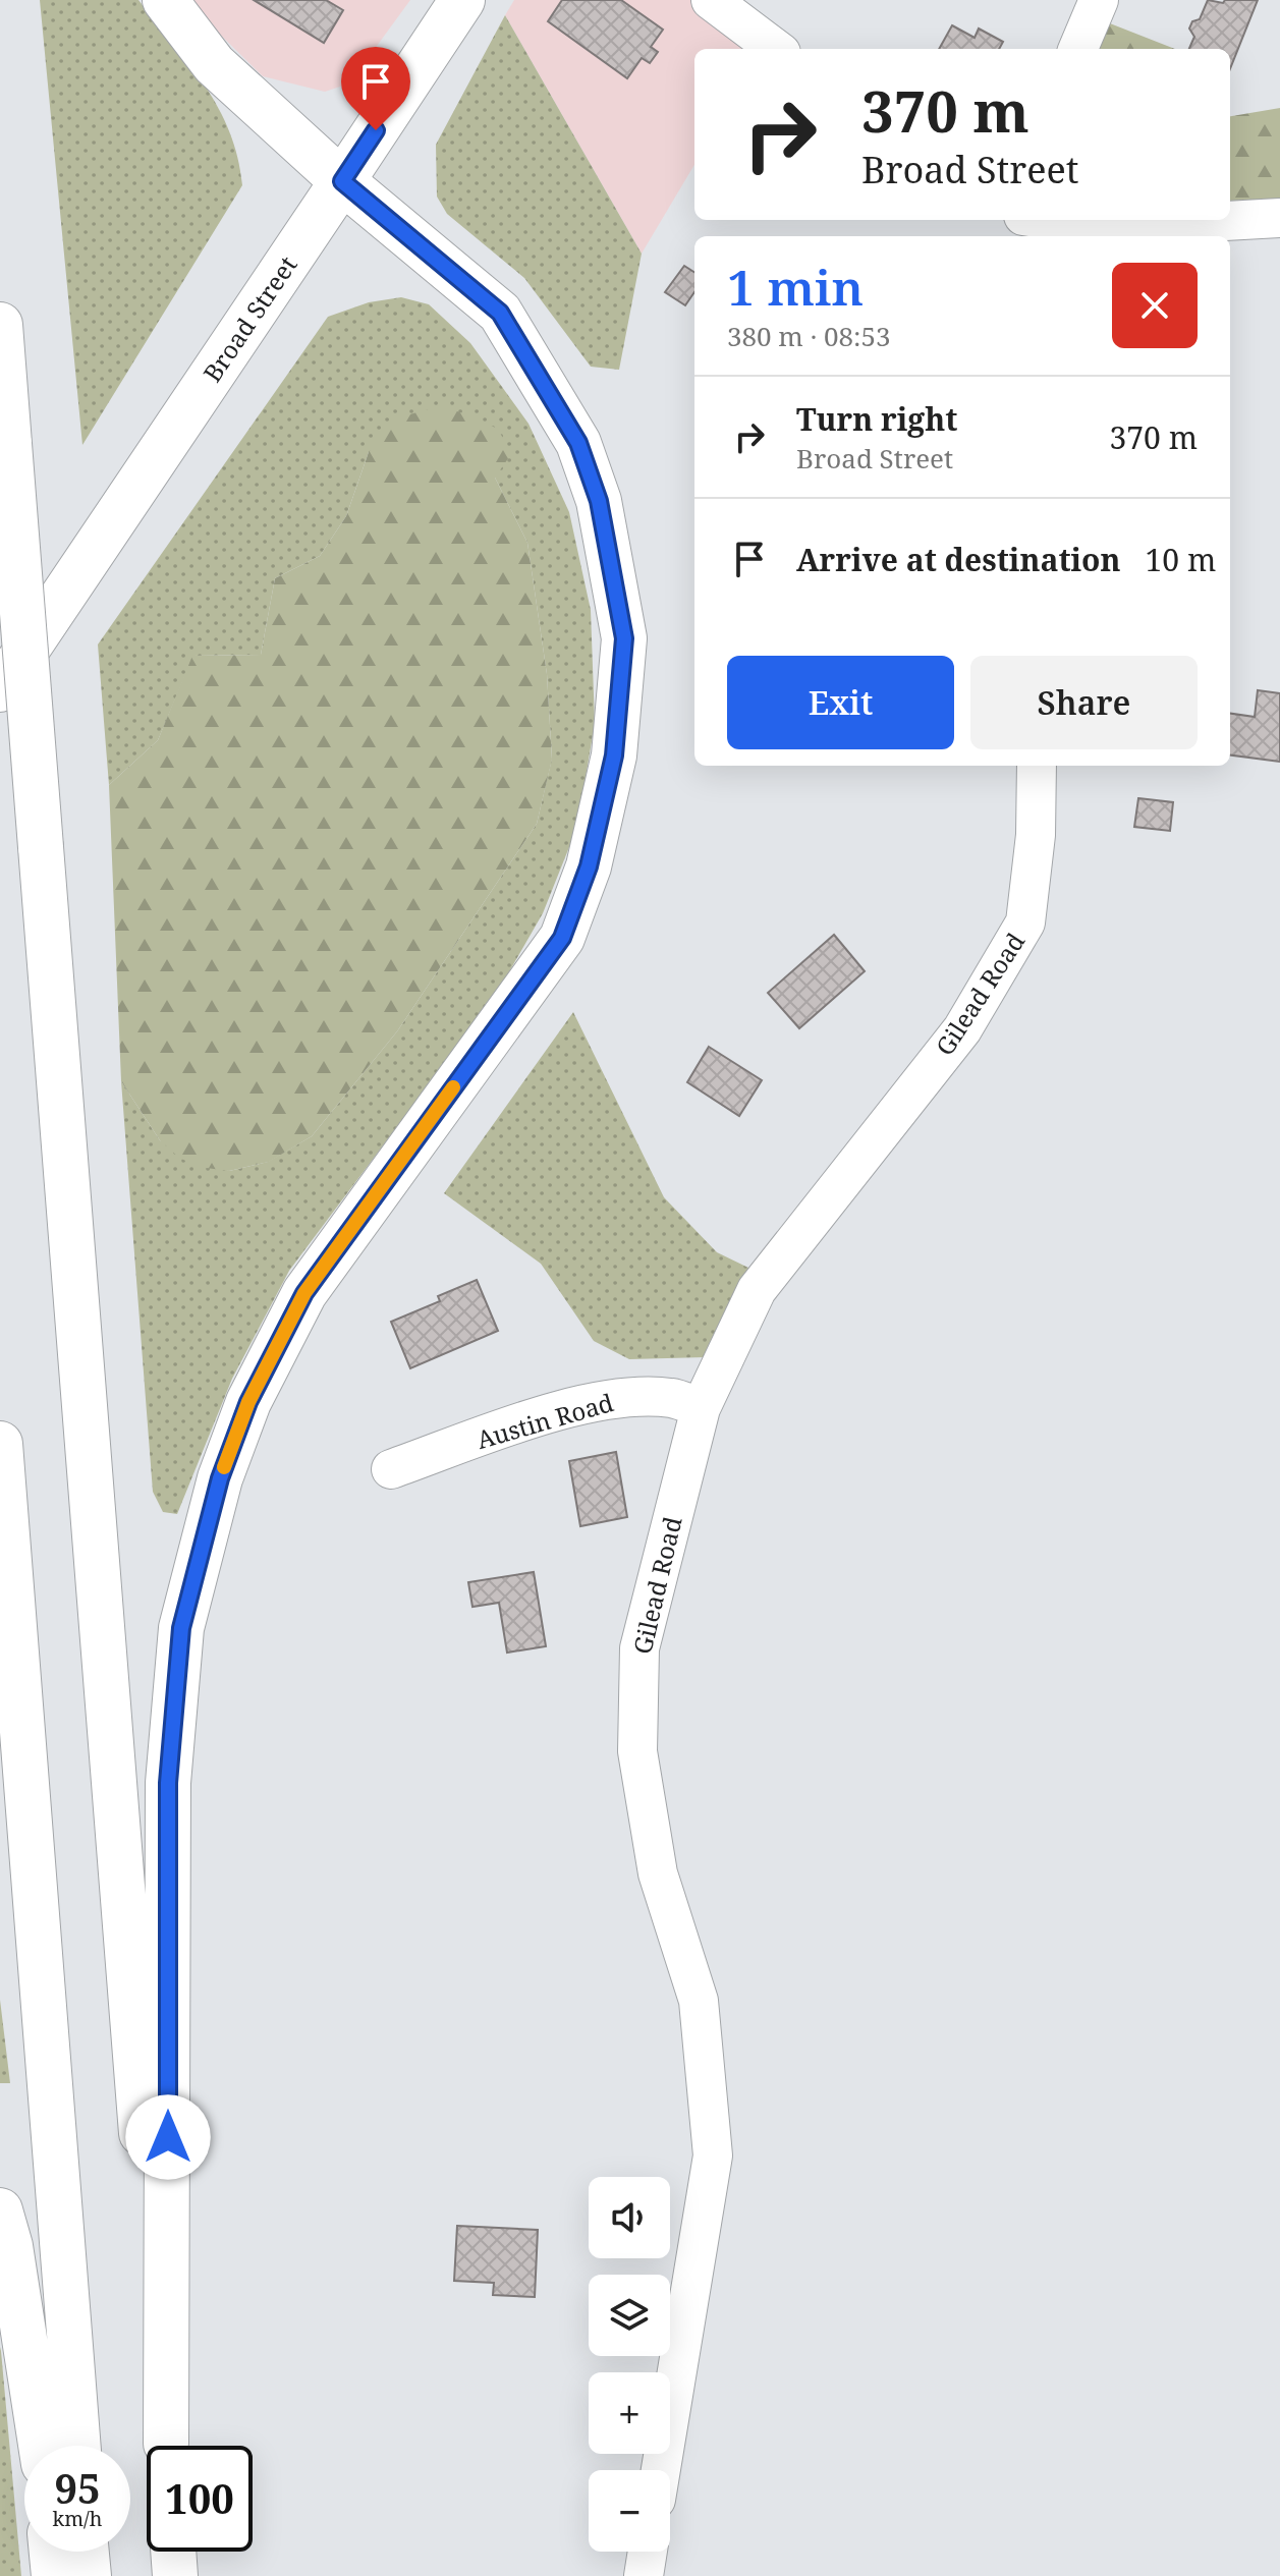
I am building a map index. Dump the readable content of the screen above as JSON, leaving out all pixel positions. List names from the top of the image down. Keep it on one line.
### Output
{"streets":{"main road":["Broad Street"],"street":["Gilead Road","Austin Road"]},"crossings":[["Gilead Road","Austin Road"]],"page":{"turn":["370 m","Broad Street"],"heading":["1 min","380 m · 08:53"],"list":[{"name":"Turn right","note":"Broad Street","value":"370 m"},{"name":"Arrive at destination","value":"10 m"}],"buttons":["Exit","Share"],"map_buttons":["+","−"],"speed":"95 km/h","limit":"100"}}
